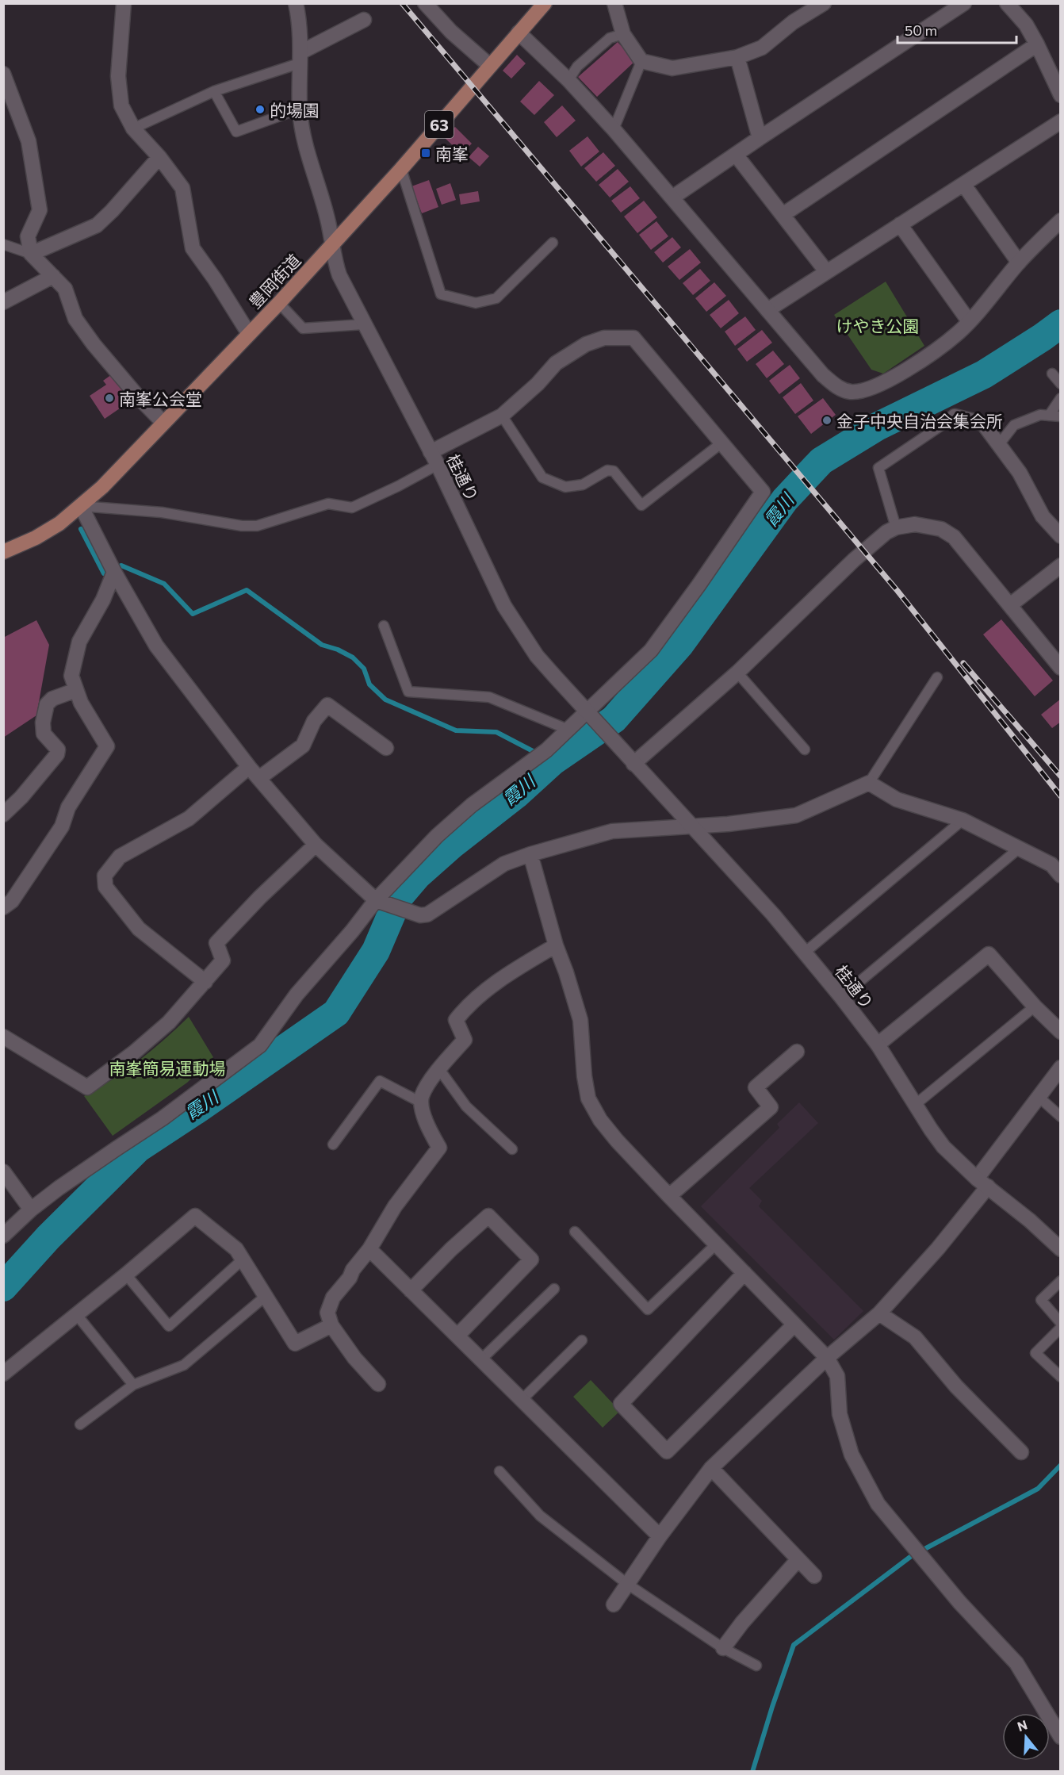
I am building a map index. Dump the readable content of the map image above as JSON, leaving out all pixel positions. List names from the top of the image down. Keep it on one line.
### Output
{"streets":{"main road":["63","豊岡街道"],"street":["桂通り"]},"crossings":[["豊岡街道","桂通り"]],"water":["霞川"],"parks":["けやき公園","南峯簡易運動場"],"places":{"other":["的場園","南峯公会堂","金子中央自治会集会所"],"transit":["南峯"]},"scale_bar":"50 m","north":"top"}
